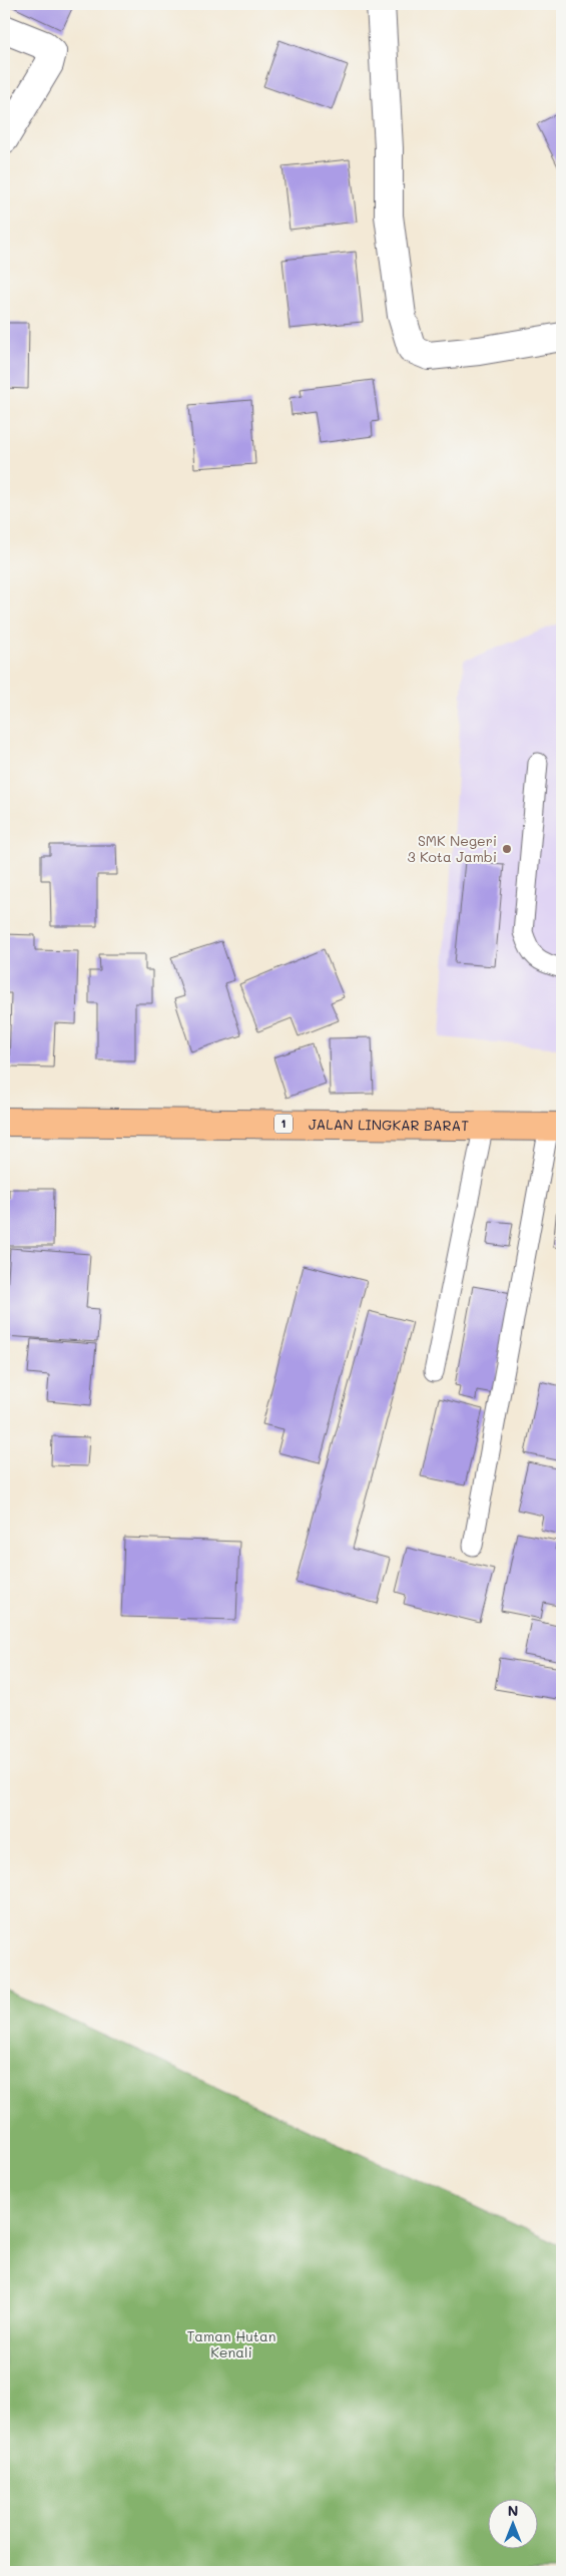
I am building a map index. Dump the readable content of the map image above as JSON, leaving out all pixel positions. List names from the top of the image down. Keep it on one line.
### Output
{"streets":{"highway":["1","JALAN LINGKAR BARAT"]},"parks":["Taman Hutan Kenali"],"places":["SMK Negeri 3 Kota Jambi"],"north":"top"}
